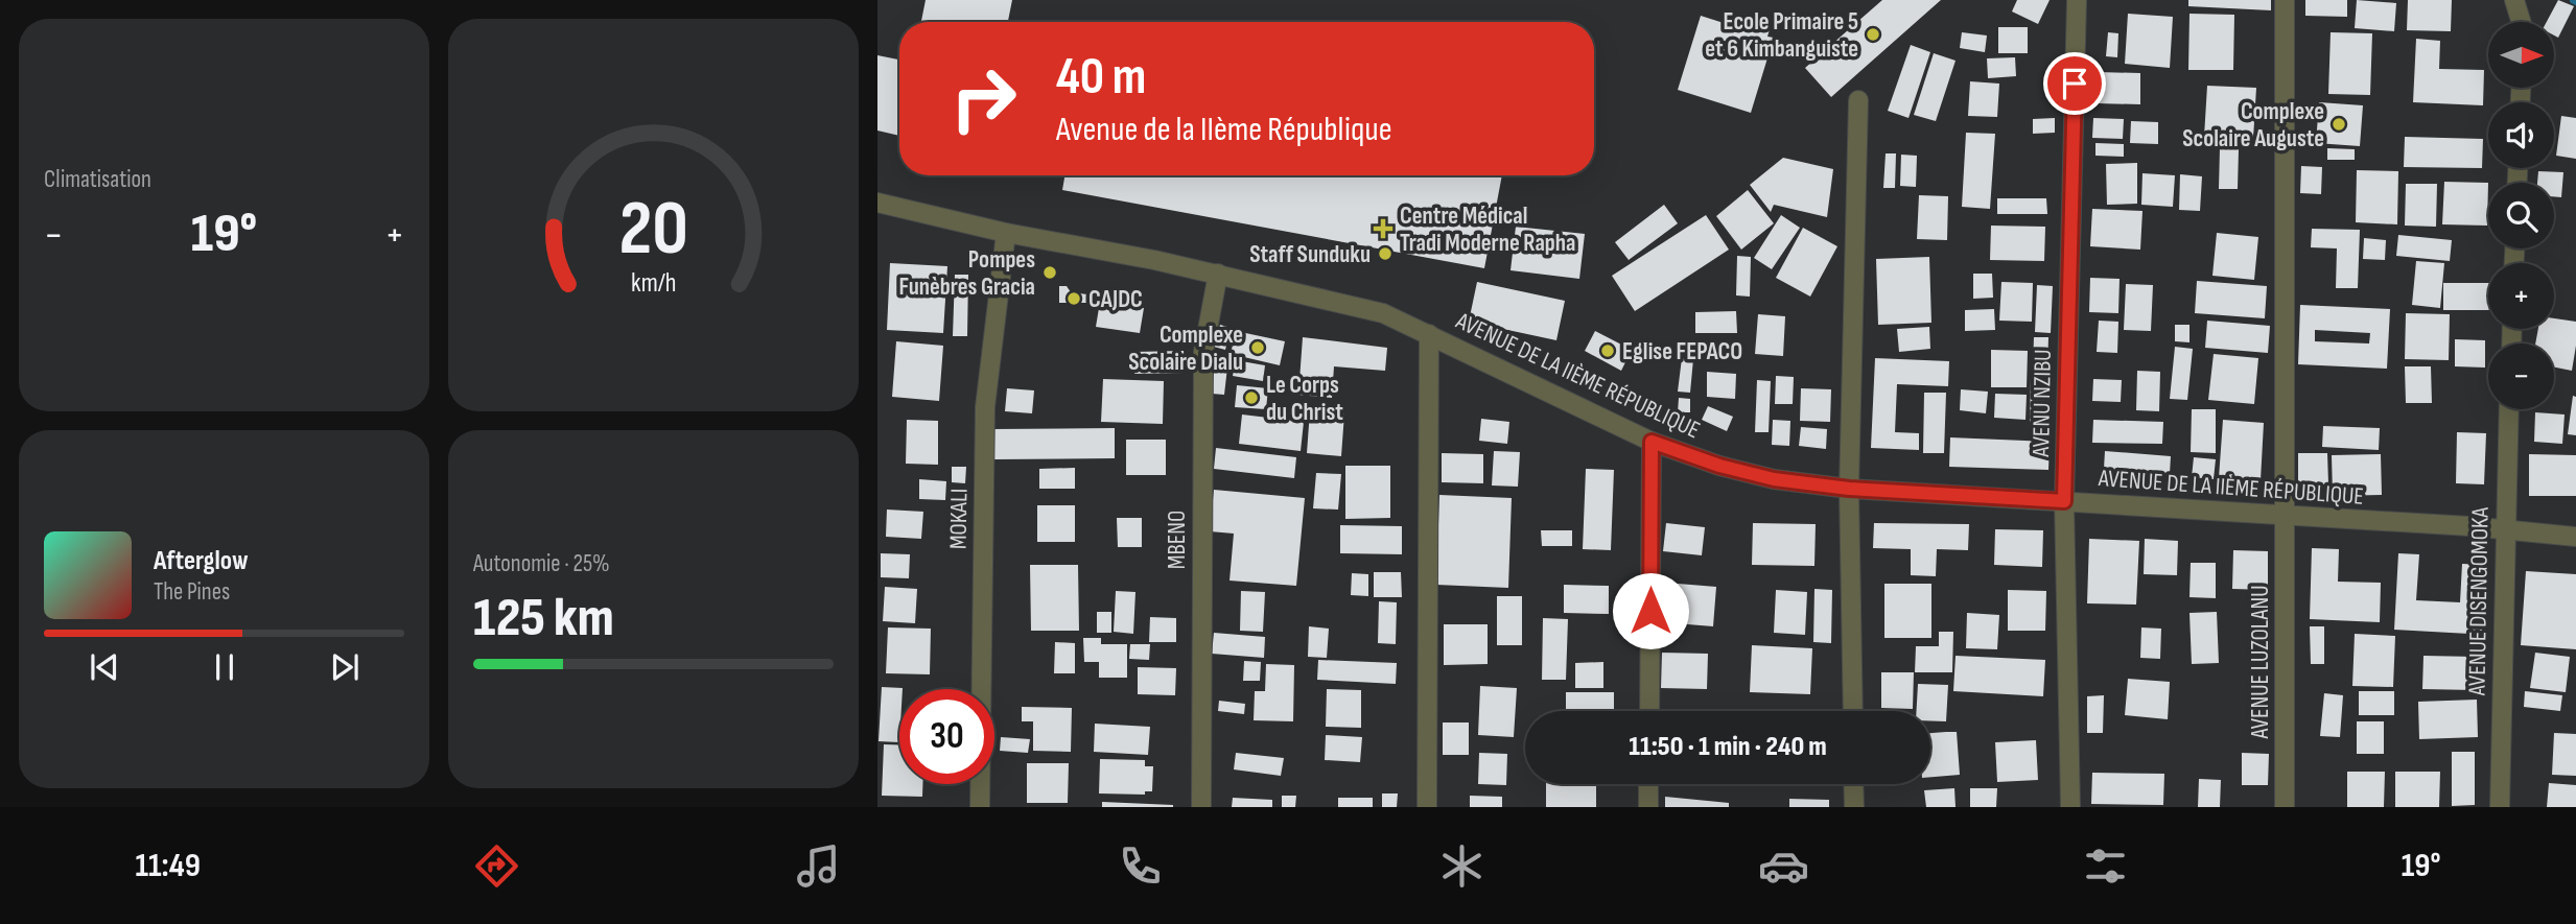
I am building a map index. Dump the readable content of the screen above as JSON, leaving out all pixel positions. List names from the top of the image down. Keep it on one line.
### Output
{"streets":{"street":["AVENUE DE LA IIÈME RÉPUBLIQUE","AVENU NZIBU","MOKALI","MBENO","AVENUE DISENGOMOKA","AVENUE LUZOLANU"]},"crossings":[["AVENUE DE LA IIÈME RÉPUBLIQUE","AVENU NZIBU"],["AVENUE DE LA IIÈME RÉPUBLIQUE","MOKALI"],["AVENUE DE LA IIÈME RÉPUBLIQUE","MBENO"],["AVENUE DE LA IIÈME RÉPUBLIQUE","AVENUE DISENGOMOKA"],["AVENUE DE LA IIÈME RÉPUBLIQUE","AVENUE LUZOLANU"]],"places":{"other":["Ecole Primaire 5 et 6 Kimbanguiste","Complexe Scolaire Auguste","Staff Sunduku","Pompes Funèbres Gracia","CAJDC","Complexe Scolaire Dialu","Eglise FEPACO","Le Corps du Christ"],"health":["Centre Médical Tradi Moderne Rapha"]},"north":"right","page":{"tile":["Climatisation",["Autonomie · 25%","125 km"]],"map_buttons":["+","−"],"turn":["40 m","Avenue de la IIème République"],"heat":["−","19°","+"],"song":["Afterglow","The Pines"],"limit":"30","trip":"11:50 · 1 min · 240 m","tabs":["11:49","19°"],"gauge":["20","km/h"]}}
